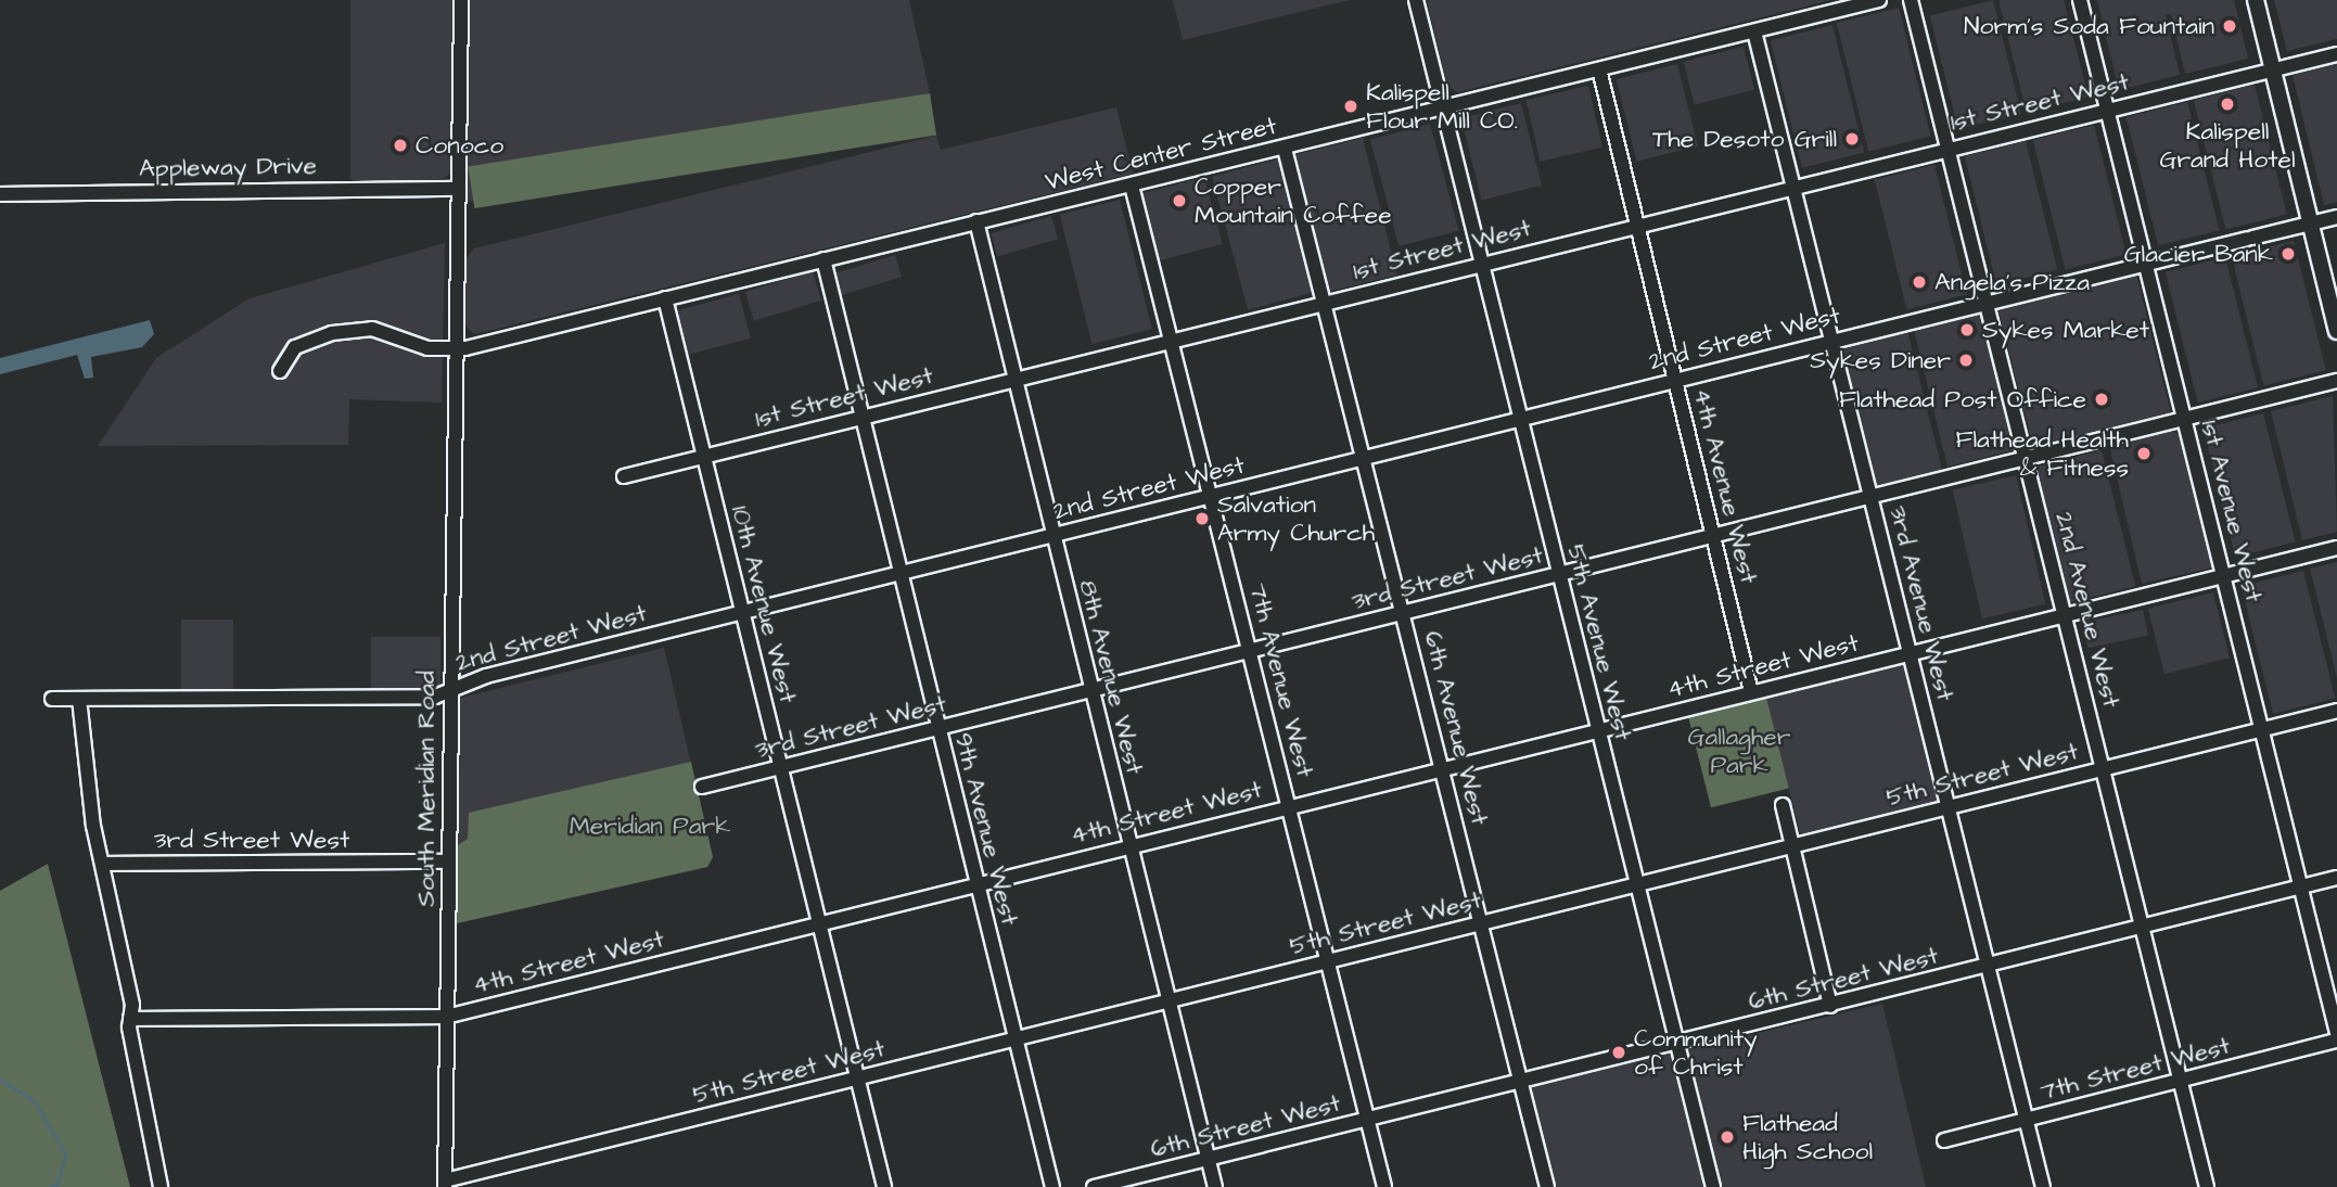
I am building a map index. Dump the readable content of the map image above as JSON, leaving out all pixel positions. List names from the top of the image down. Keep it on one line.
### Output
{"streets":{"street":["1st Street West","West Center Street","Appleway Drive","2nd Street West","4th Avenue West","1st Avenue West","3rd Street West","3rd Avenue West","10th Avenue West","2nd Avenue West","5th Avenue West","4th Street West","8th Avenue West","7th Avenue West","6th Avenue West","5th Street West","South Meridian Road","9th Avenue West","6th Street West","7th Street West"]},"crossings":[["1st Street West","4th Avenue West"],["1st Street West","1st Avenue West"],["1st Street West","3rd Avenue West"],["1st Street West","10th Avenue West"],["1st Street West","2nd Avenue West"],["1st Street West","5th Avenue West"],["1st Street West","8th Avenue West"],["1st Street West","7th Avenue West"],["1st Street West","6th Avenue West"],["1st Street West","9th Avenue West"],["West Center Street","4th Avenue West"],["West Center Street","3rd Avenue West"],["West Center Street","10th Avenue West"],["West Center Street","5th Avenue West"],["West Center Street","8th Avenue West"],["West Center Street","7th Avenue West"],["West Center Street","6th Avenue West"],["West Center Street","South Meridian Road"],["West Center Street","9th Avenue West"],["Appleway Drive","South Meridian Road"],["2nd Street West","4th Avenue West"],["2nd Street West","1st Avenue West"],["2nd Street West","3rd Avenue West"],["2nd Street West","10th Avenue West"],["2nd Street West","2nd Avenue West"],["2nd Street West","5th Avenue West"],["2nd Street West","8th Avenue West"],["2nd Street West","7th Avenue West"],["2nd Street West","6th Avenue West"],["2nd Street West","South Meridian Road"],["2nd Street West","9th Avenue West"],["4th Avenue West","3rd Street West"],["4th Avenue West","4th Street West"],["1st Avenue West","3rd Street West"],["1st Avenue West","4th Street West"],["1st Avenue West","5th Street West"],["1st Avenue West","6th Street West"],["3rd Street West","3rd Avenue West"],["3rd Street West","10th Avenue West"],["3rd Street West","2nd Avenue West"],["3rd Street West","5th Avenue West"],["3rd Street West","8th Avenue West"],["3rd Street West","7th Avenue West"],["3rd Street West","6th Avenue West"],["3rd Street West","South Meridian Road"],["3rd Street West","9th Avenue West"],["3rd Avenue West","4th Street West"],["3rd Avenue West","5th Street West"],["3rd Avenue West","6th Street West"],["3rd Avenue West","7th Street West"],["10th Avenue West","4th Street West"],["10th Avenue West","5th Street West"],["2nd Avenue West","4th Street West"],["2nd Avenue West","5th Street West"],["2nd Avenue West","6th Street West"],["2nd Avenue West","7th Street West"],["5th Avenue West","4th Street West"],["5th Avenue West","5th Street West"],["5th Avenue West","6th Street West"],["4th Street West","8th Avenue West"],["4th Street West","7th Avenue West"],["4th Street West","6th Avenue West"],["4th Street West","South Meridian Road"],["4th Street West","9th Avenue West"],["8th Avenue West","5th Street West"],["8th Avenue West","6th Street West"],["7th Avenue West","5th Street West"],["7th Avenue West","6th Street West"],["6th Avenue West","5th Street West"],["6th Avenue West","6th Street West"],["5th Street West","South Meridian Road"],["5th Street West","9th Avenue West"]],"parks":["Gallagher Park","Meridian Park"],"places":["Norm's Soda Fountain","Kalispell Grand Hotel","Kalispell Flour Mill CO.","The Desoto Grill","Conoco","Copper Mountain Coffee","Glacier Bank","Angela's Pizza","Sykes Market","Sykes Diner","Flathead Post Office","Flathead Health & Fitness","Salvation Army Church","Community of Christ","Flathead High School"]}
